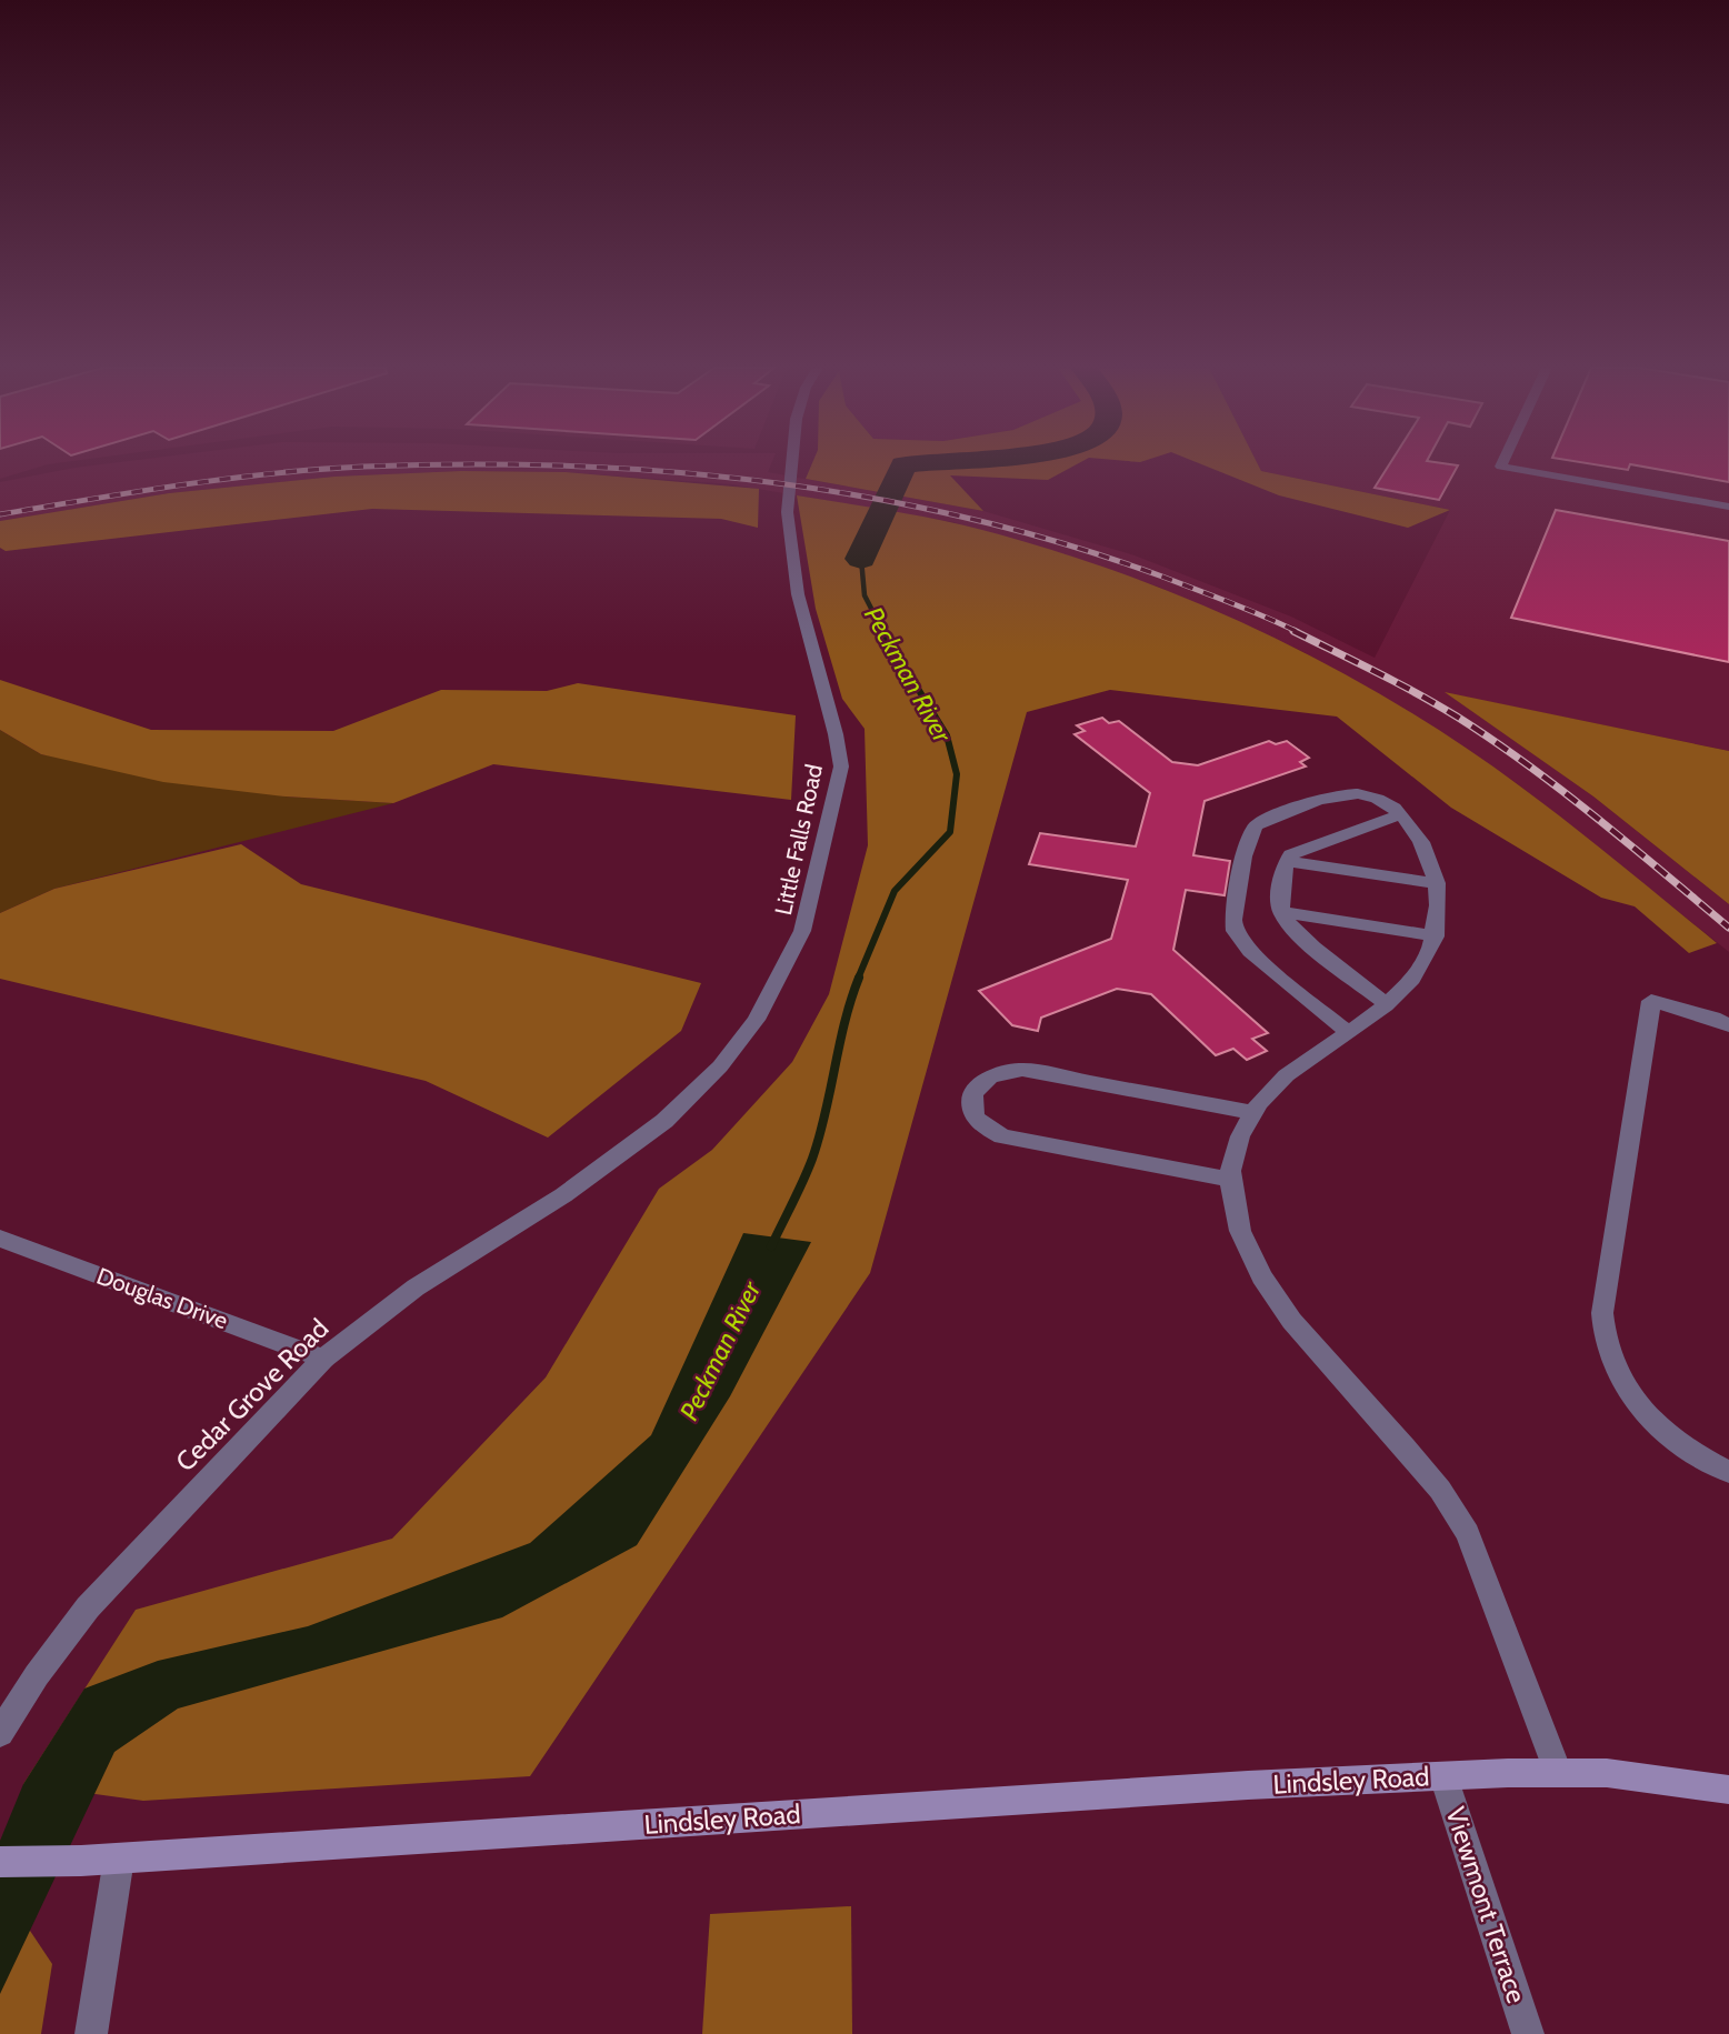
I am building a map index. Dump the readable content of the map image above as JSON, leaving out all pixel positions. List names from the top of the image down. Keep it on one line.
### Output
{"streets":{"main road":["Lindsley Road"],"street":["Little Falls Road","Douglas Drive","Cedar Grove Road","Viewmont Terrace"]},"crossings":[["Little Falls Road","Cedar Grove Road"],["Douglas Drive","Cedar Grove Road"],["Lindsley Road","Viewmont Terrace"]],"water":["Peckman River"]}
